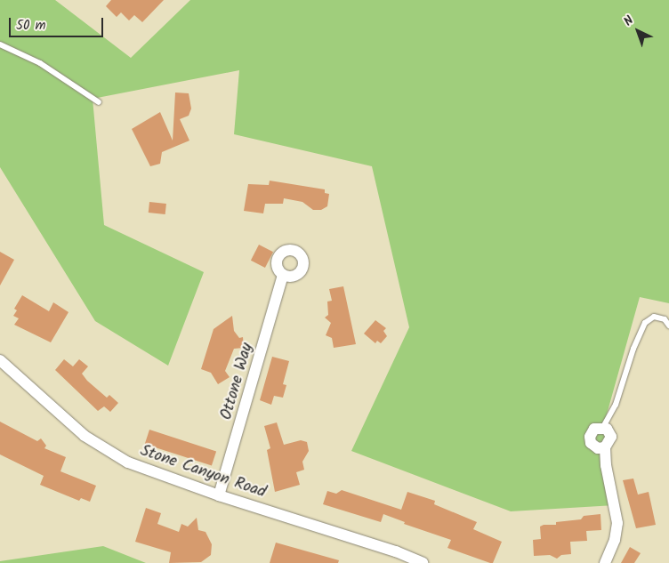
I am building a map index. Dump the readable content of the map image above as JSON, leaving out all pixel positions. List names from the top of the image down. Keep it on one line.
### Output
{"streets":{"street":["Ottone Way","Stone Canyon Road"]},"crossings":[["Ottone Way","Stone Canyon Road"]],"scale_bar":"50 m","north":"top left"}
